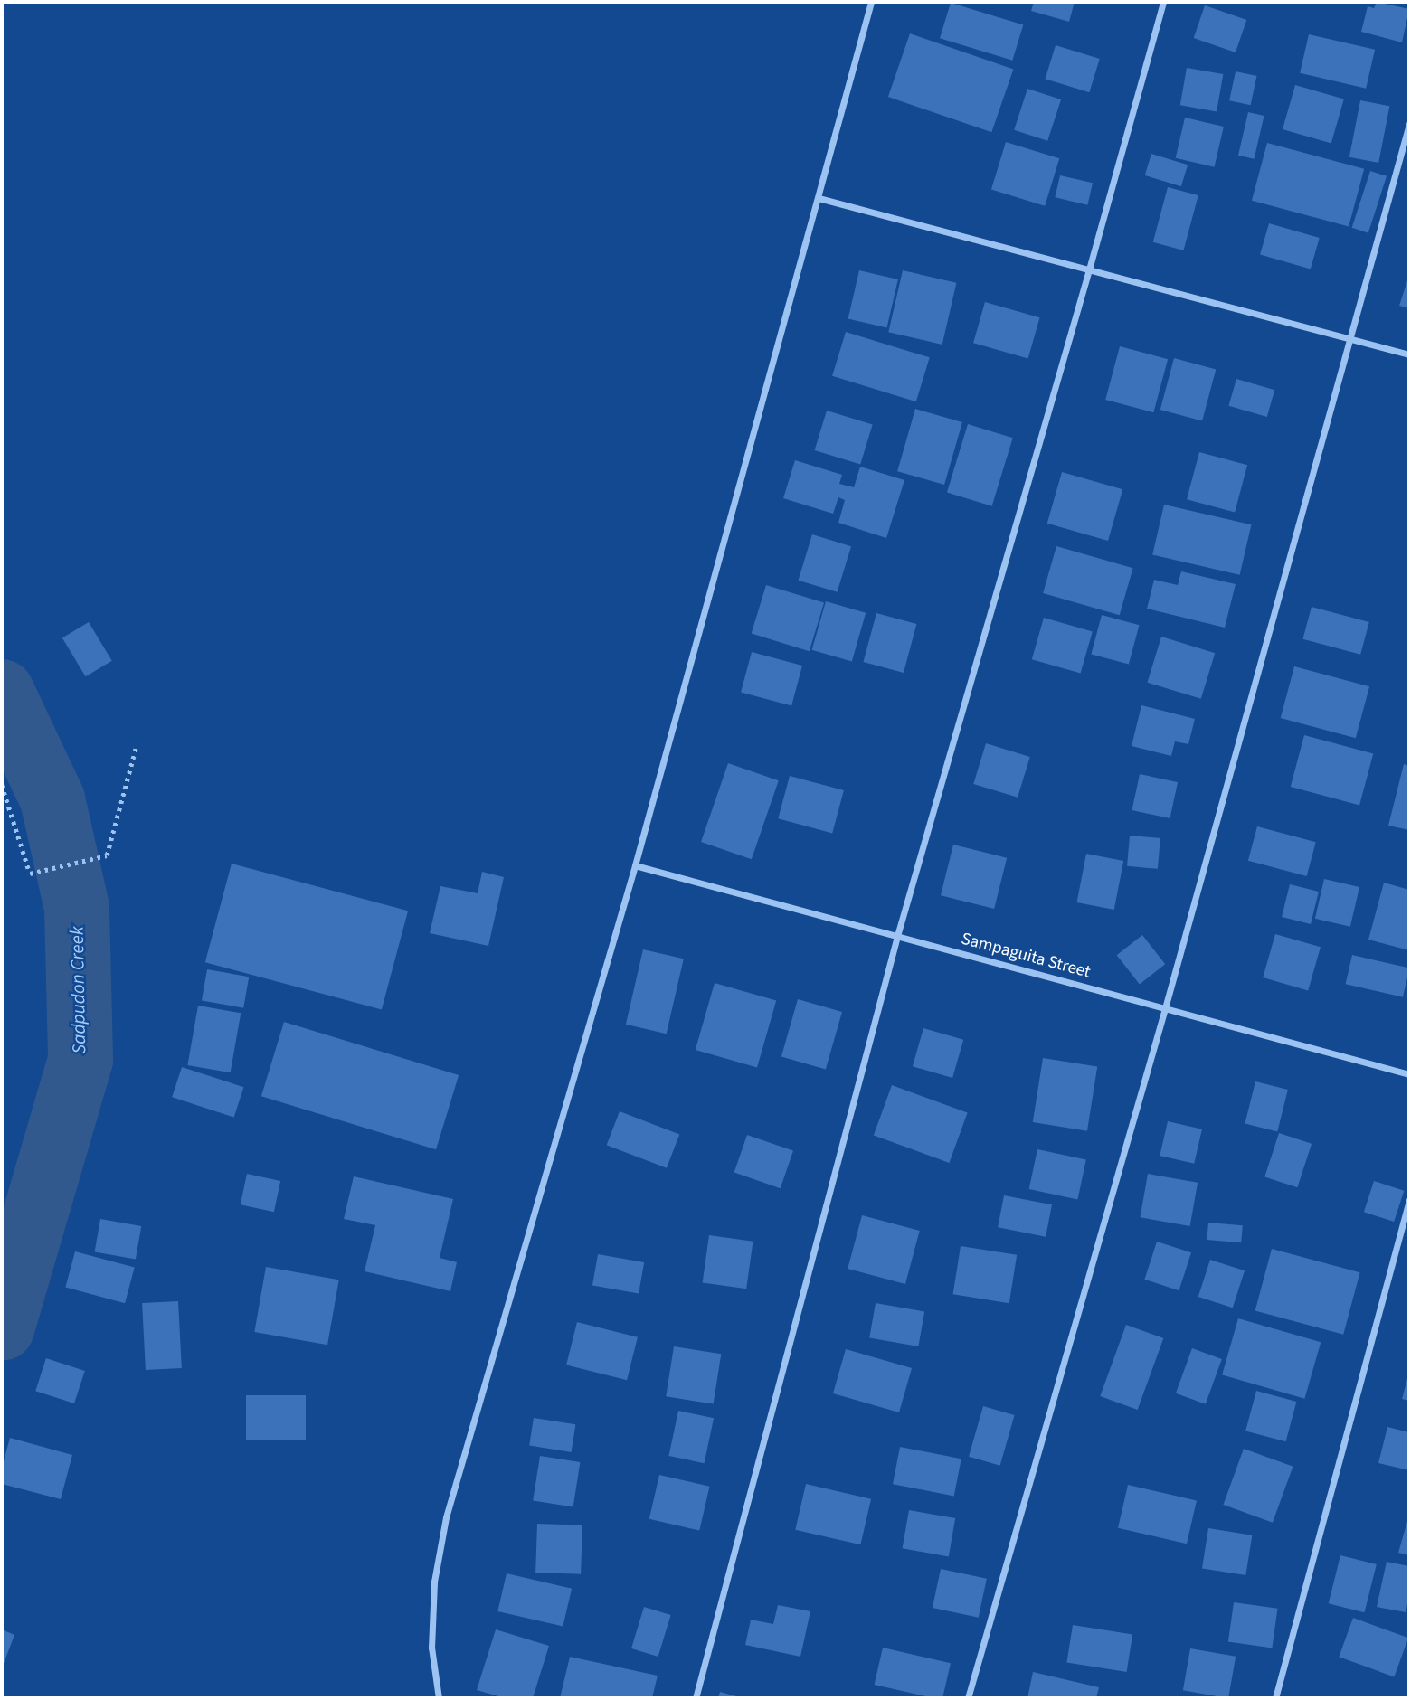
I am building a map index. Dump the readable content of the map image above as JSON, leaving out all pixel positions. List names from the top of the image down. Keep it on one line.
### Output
{"streets":{"street":["Sampaguita Street"]},"water":["Sadpudon Creek"]}
